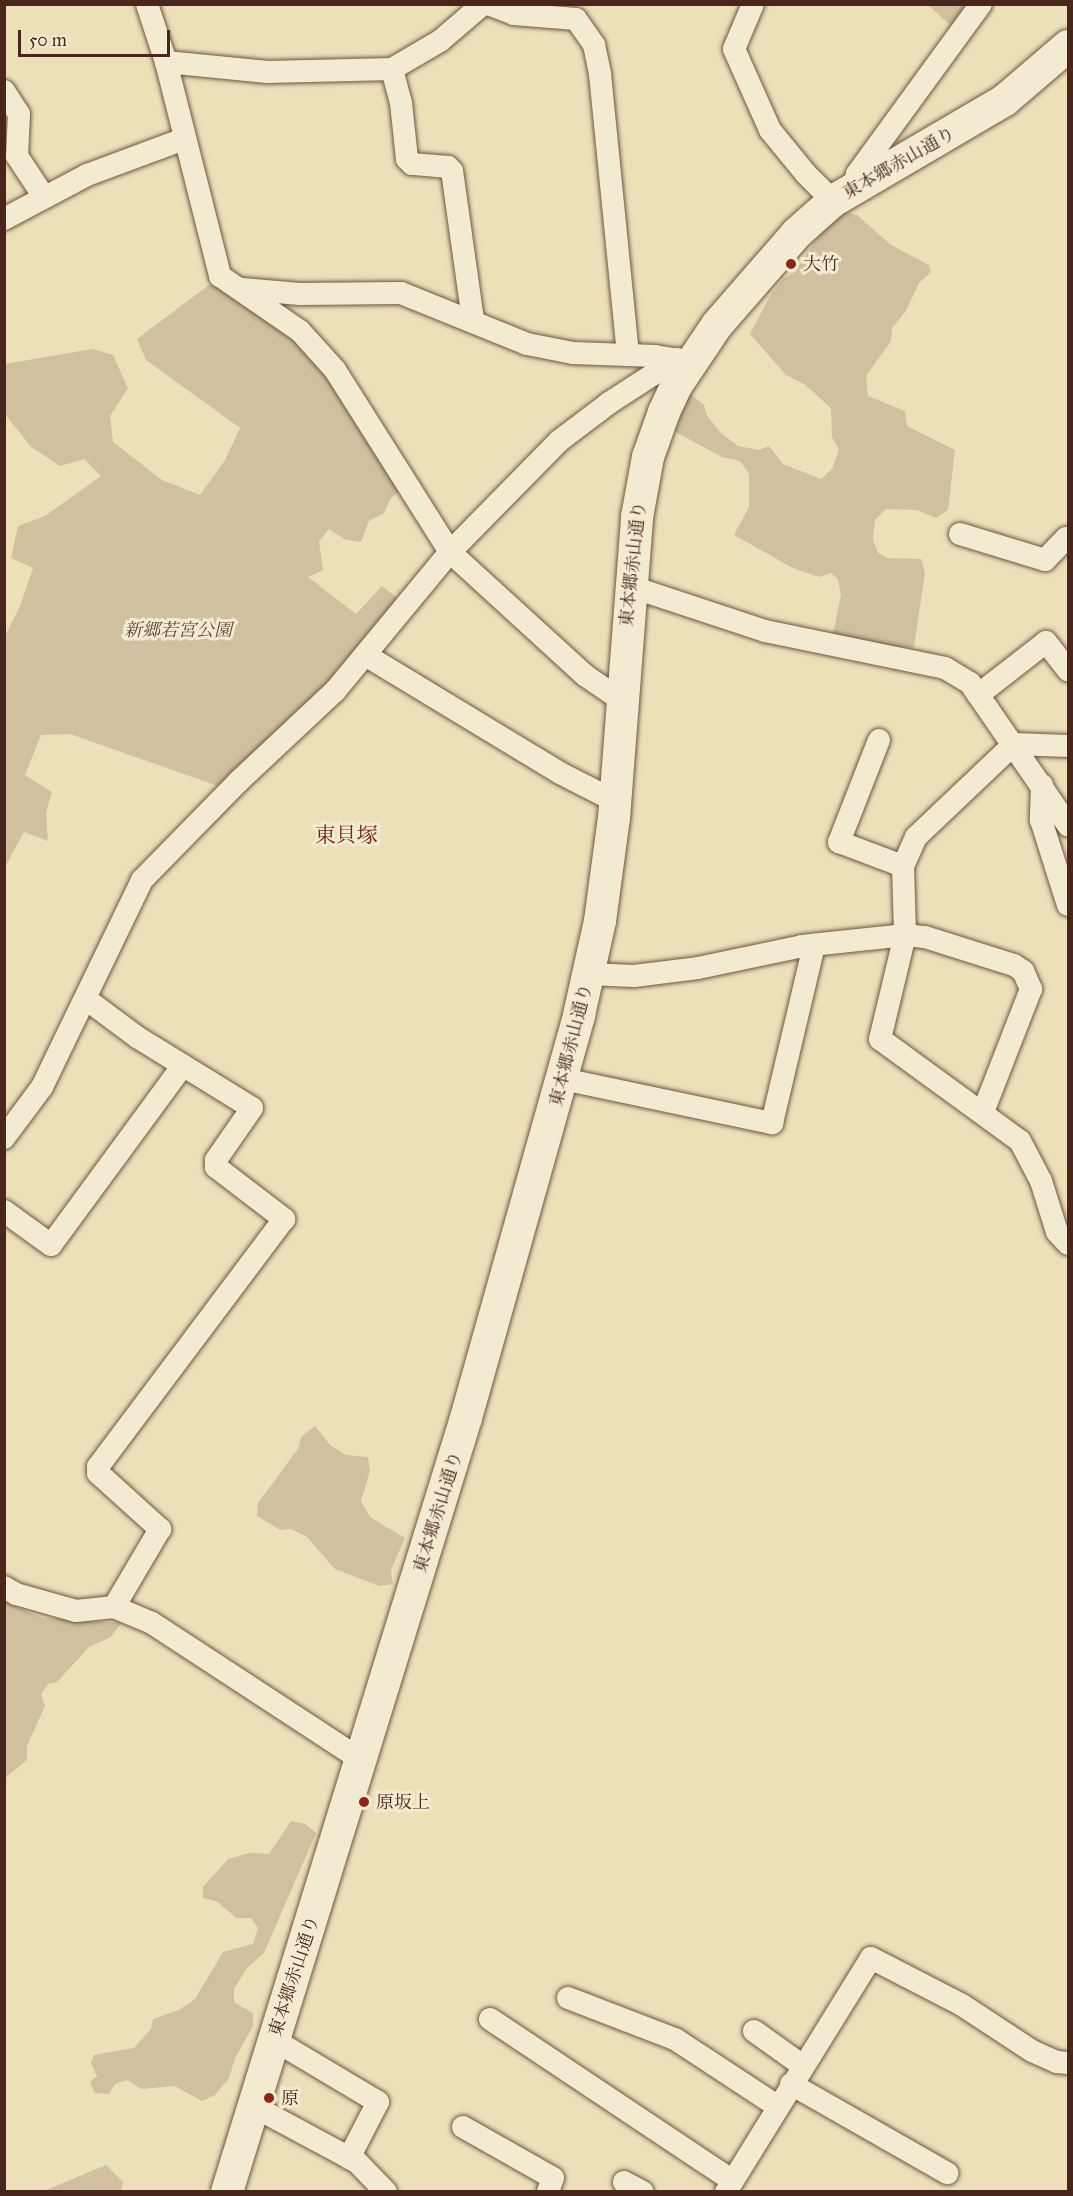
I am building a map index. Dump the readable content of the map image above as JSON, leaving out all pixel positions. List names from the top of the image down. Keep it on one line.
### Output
{"streets":{"street":["東本郷赤山通り"]},"districts":["東貝塚"],"parks":["新郷若宮公園"],"places":["大竹","原坂上","原"],"scale_bar":"50 m"}
